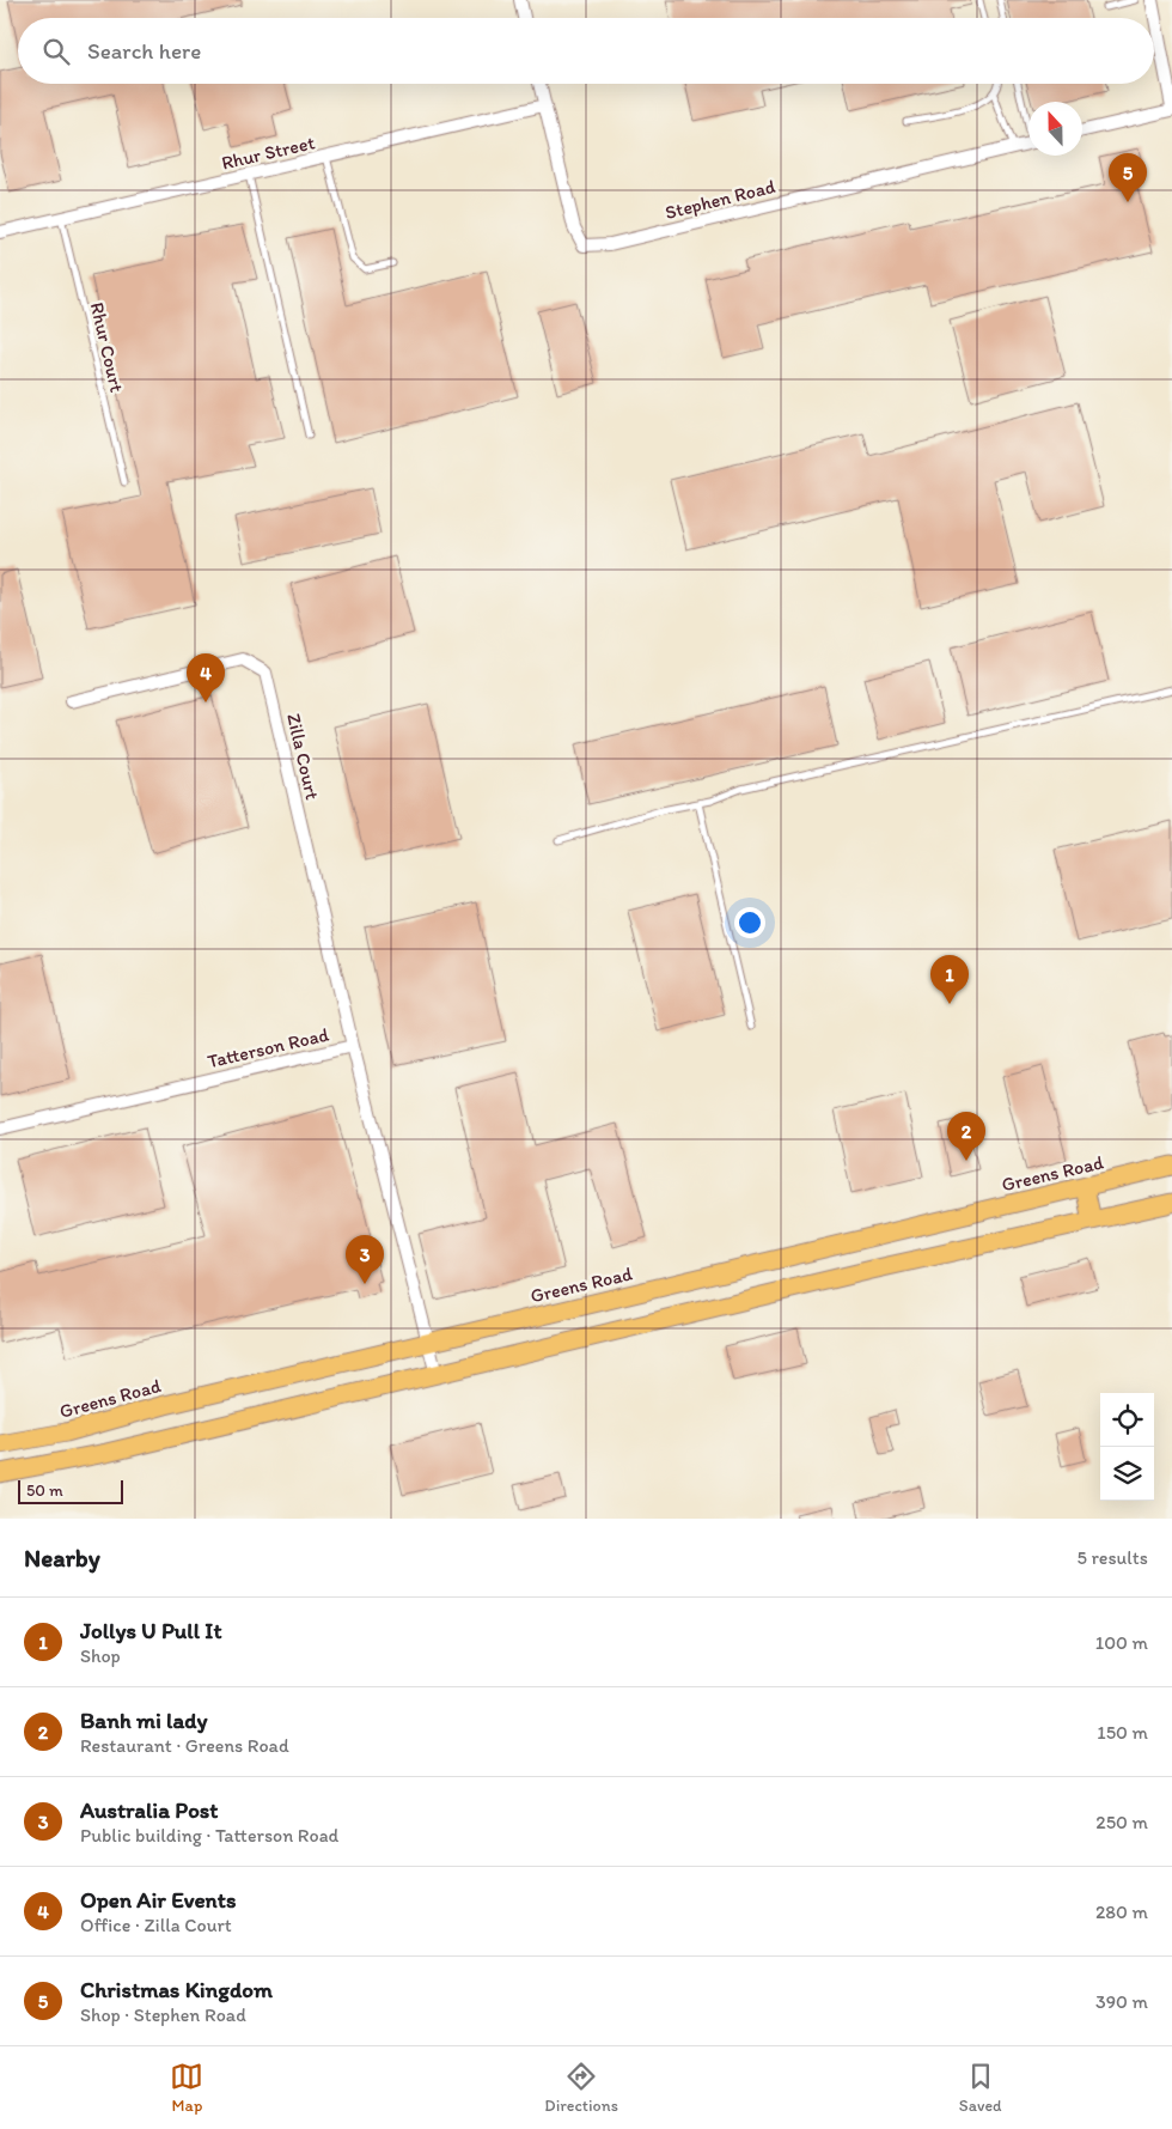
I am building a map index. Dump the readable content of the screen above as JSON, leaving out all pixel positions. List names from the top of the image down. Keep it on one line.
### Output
{"streets":{"main road":["Greens Road"],"street":["Rhur Street","Stephen Road","Zilla Court","Tatterson Road"],"lane":["Rhur Court"]},"crossings":[["Rhur Street","Stephen Road"],["Rhur Street","Rhur Court"],["Zilla Court","Tatterson Road"],["Tatterson Road","Greens Road"]],"scale_bar":"50 m","north":"top","page":{"search":"Search here","pins":["5","4","1","2","3"],"scale":"50 m","heading":["Nearby","5 results"],"list":[{"mark":"1","name":"Jollys U Pull It","note":"Shop","value":"100 m"},{"mark":"2","name":"Banh mi lady","note":"Restaurant · Greens Road","value":"150 m"},{"mark":"3","name":"Australia Post","note":"Public building · Tatterson Road","value":"250 m"},{"mark":"4","name":"Open Air Events","note":"Office · Zilla Court","value":"280 m"},{"mark":"5","name":"Christmas Kingdom","note":"Shop · Stephen Road","value":"390 m"}],"nav":["Map","Directions","Saved"]}}
